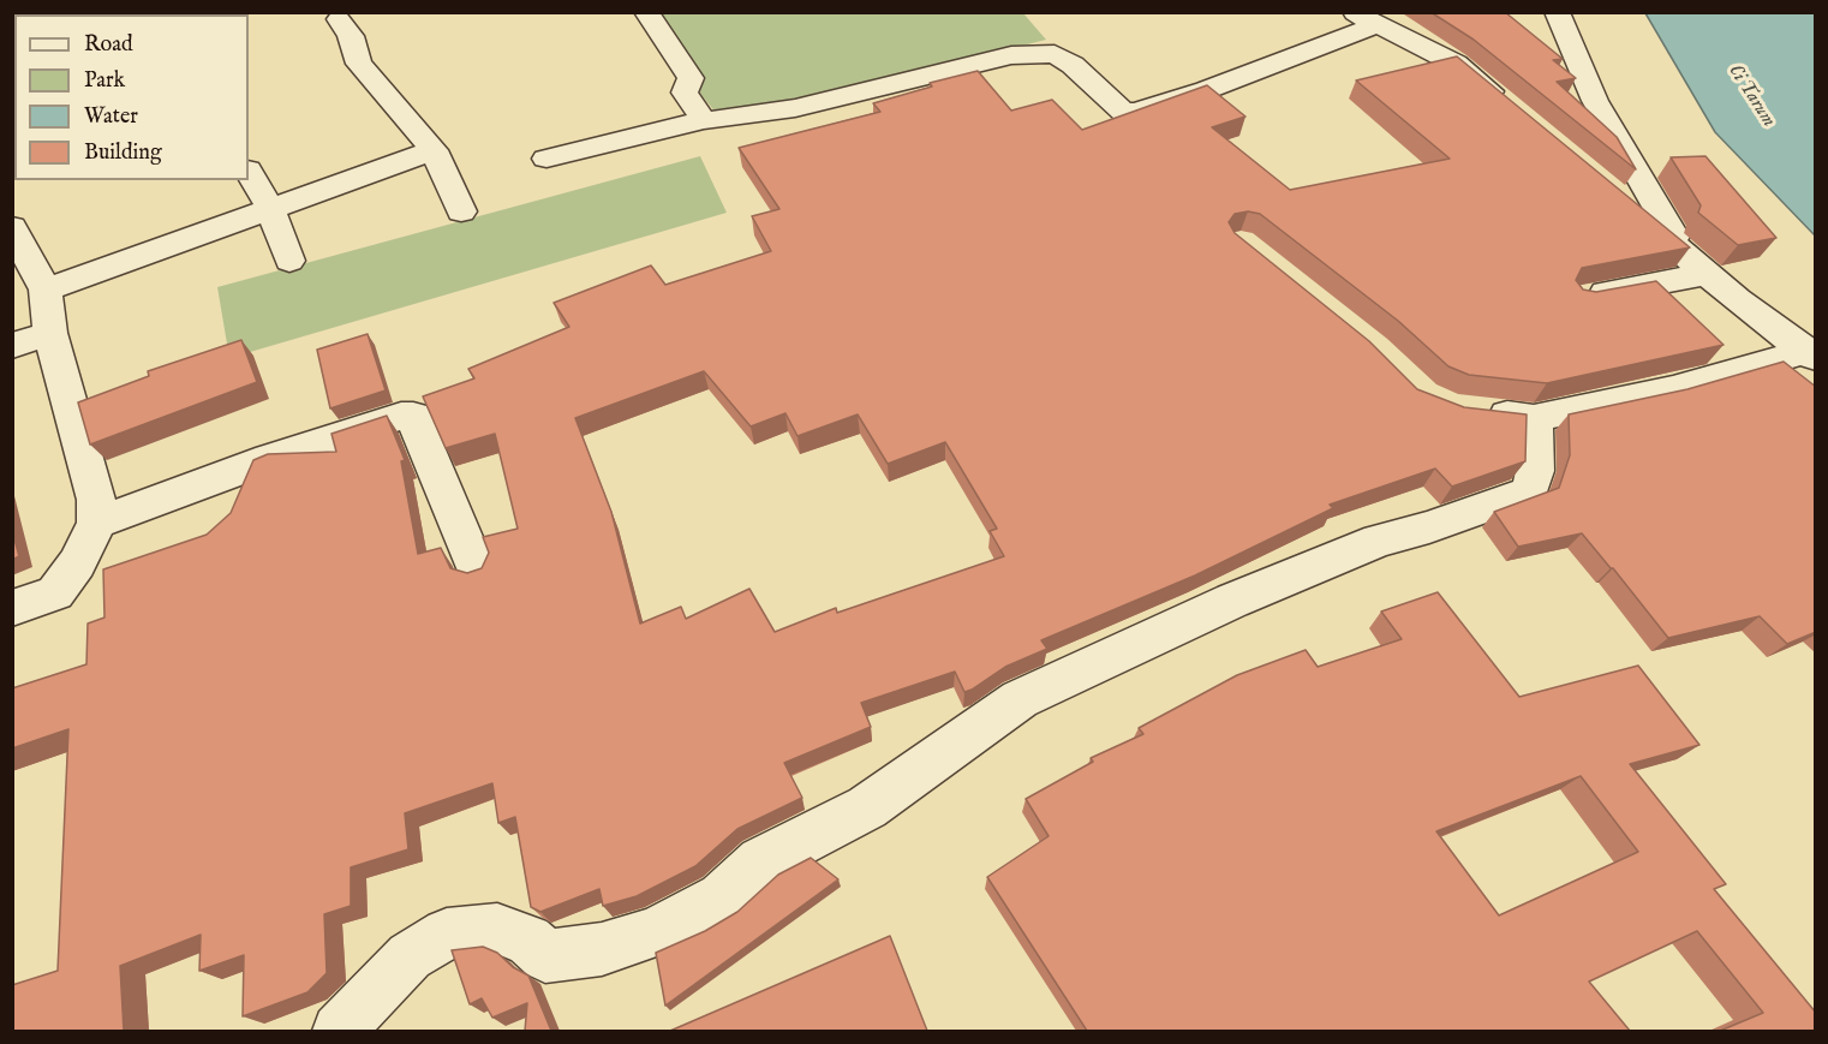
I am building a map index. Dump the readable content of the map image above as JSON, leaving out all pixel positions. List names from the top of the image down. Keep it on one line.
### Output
{"water":["Ci Tarum"],"legend":["Road","Park","Water","Building"]}
